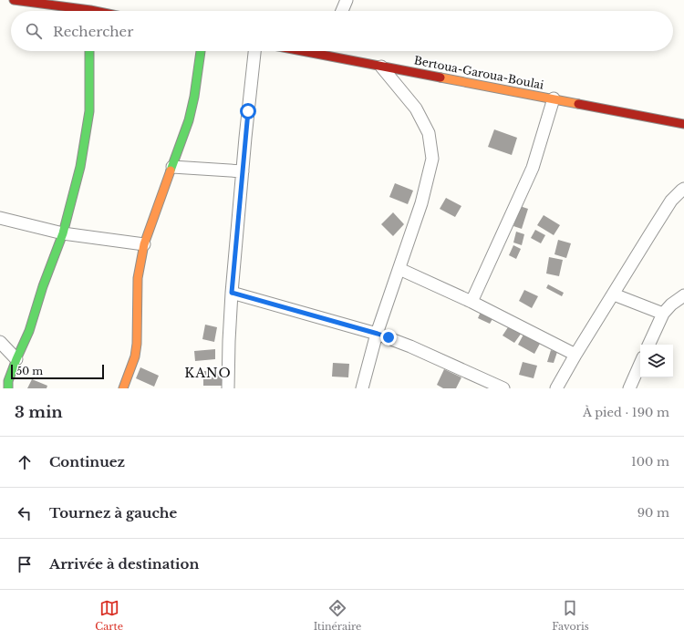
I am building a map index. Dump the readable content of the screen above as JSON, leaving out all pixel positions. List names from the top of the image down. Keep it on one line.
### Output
{"streets":{"main road":["Bertoua-Garoua-Boulai"]},"districts":["KANO"],"scale_bar":"50 m","page":{"search":"Rechercher","scale":"50 m","heading":["3 min","À pied · 190 m"],"list":[["Continuez","100 m"],["Tournez à gauche","90 m"],"Arrivée à destination"],"nav":["Carte","Itinéraire","Favoris"]}}
